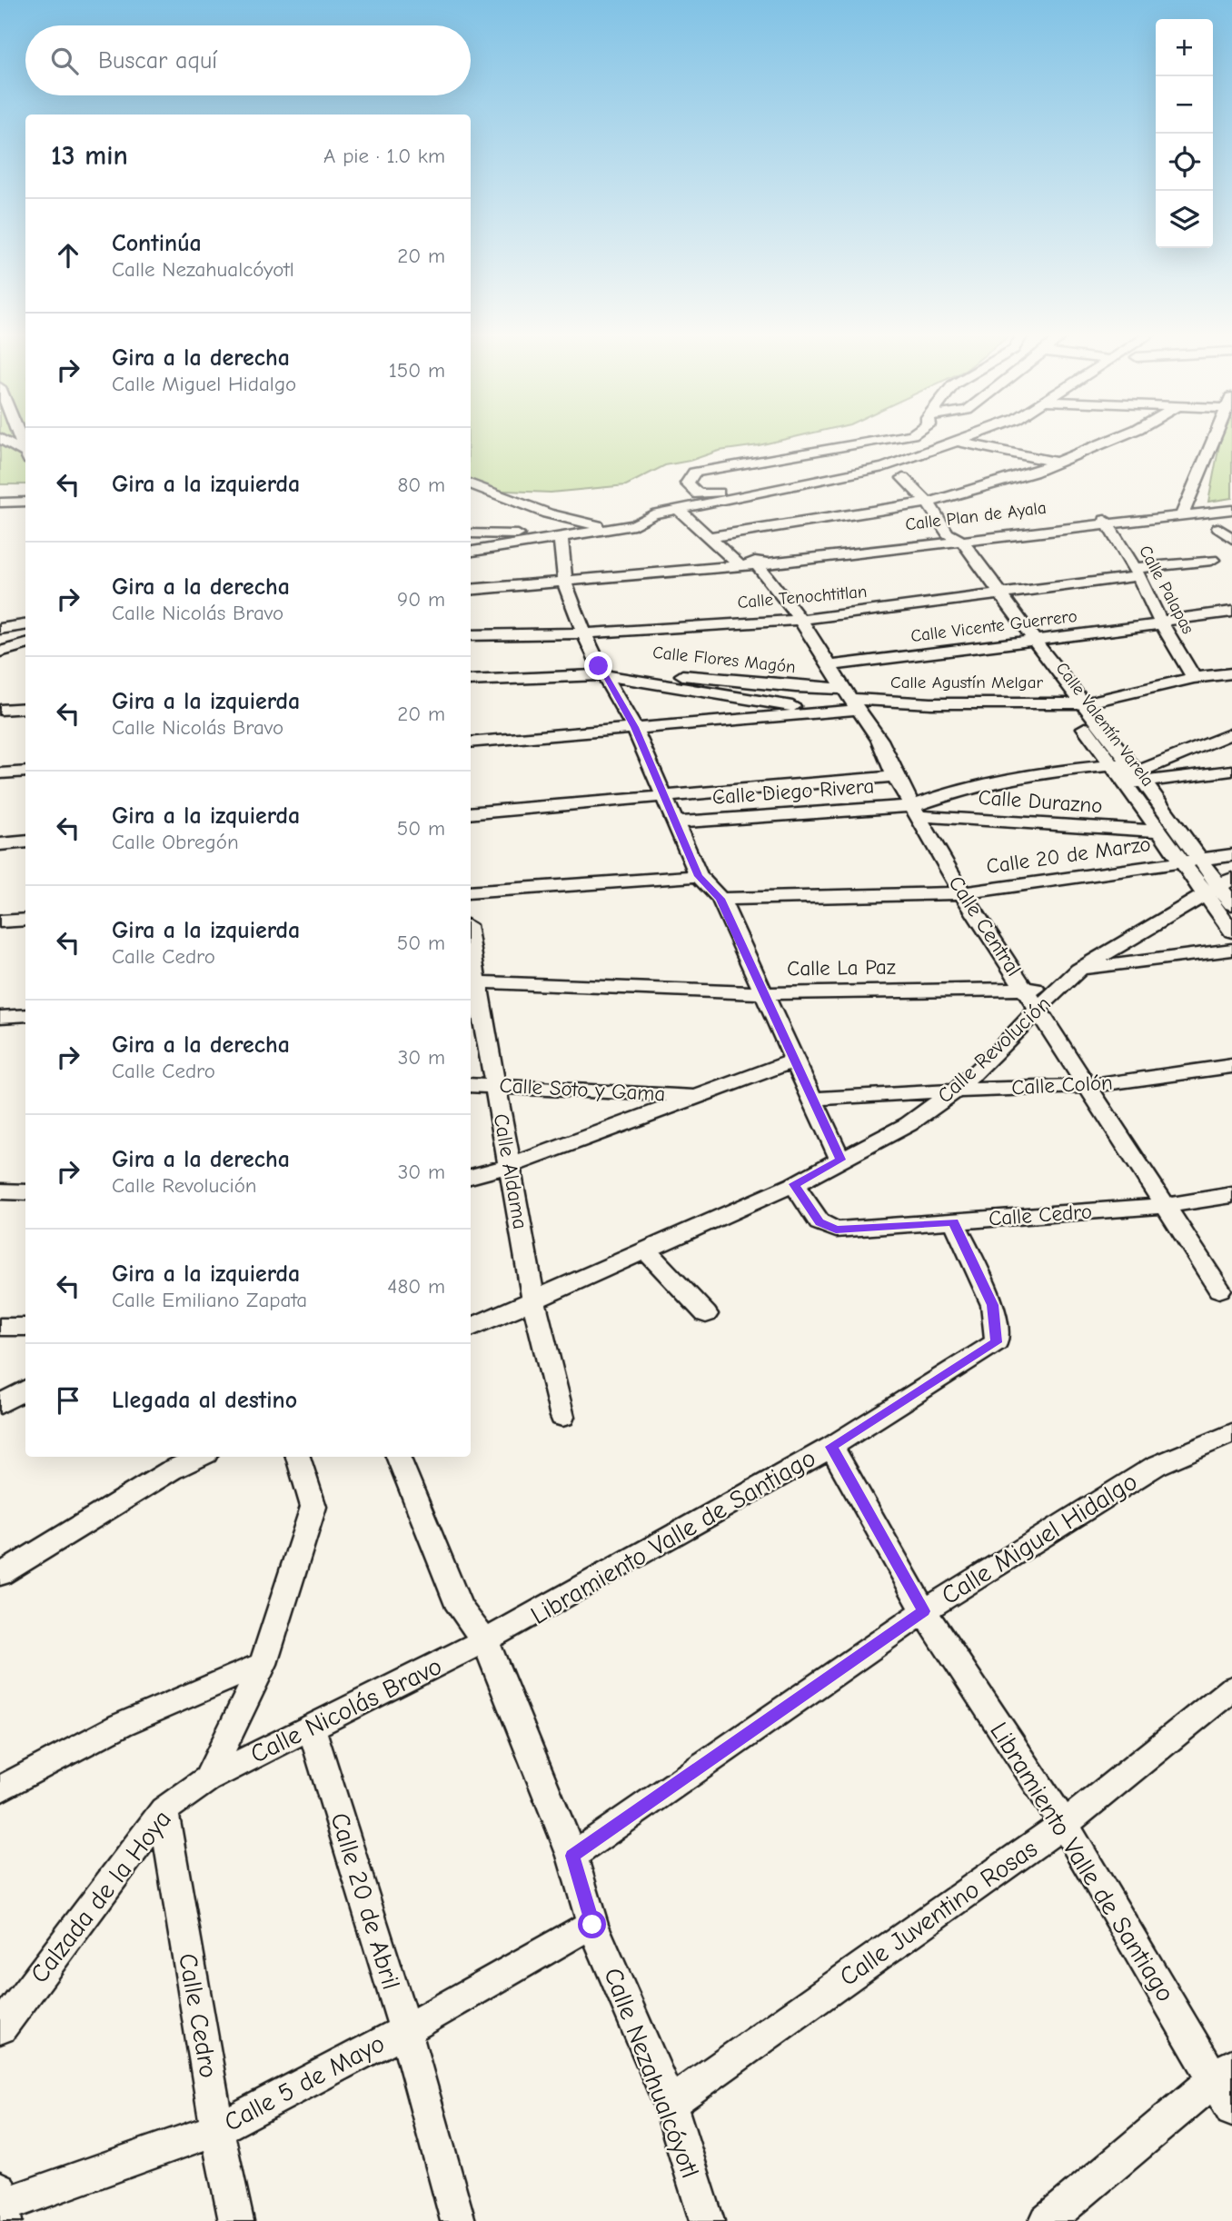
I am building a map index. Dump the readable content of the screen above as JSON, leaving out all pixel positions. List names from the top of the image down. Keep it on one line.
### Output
{"streets":{"street":["Calle Plan de Ayala","Calle Palapas","Calle Tenochtitlan","Calle Vicente Guerrero","Calle Flores Magón","Calle Agustín Melgar","Calle Valentín Varela","Calle Diego Rivera","Calle Durazno","Calle 20 de Marzo","Calle Central","Calle La Paz","Calle Revolución","Calle Colón","Calle Soto y Gama","Calle Aldama","Calle Cedro","Libramiento Valle de Santiago","Calle Miguel Hidalgo","Calle Nicolás Bravo","Calzada de la Hoya","Calle 20 de Abril","Calle Juventino Rosas","Calle Nezahualcóyotl","Calle 5 de Mayo"]},"crossings":[["Calle Plan de Ayala","Calle Palapas"],["Calle Plan de Ayala","Calle Valentín Varela"],["Calle Plan de Ayala","Calle Central"],["Calle Palapas","Calle Tenochtitlan"],["Calle Palapas","Calle Vicente Guerrero"],["Calle Palapas","Calle Agustín Melgar"],["Calle Tenochtitlan","Calle Valentín Varela"],["Calle Tenochtitlan","Calle Central"],["Calle Vicente Guerrero","Calle Valentín Varela"],["Calle Vicente Guerrero","Calle Central"],["Calle Flores Magón","Calle Agustín Melgar"],["Calle Flores Magón","Calle Central"],["Calle Agustín Melgar","Calle Valentín Varela"],["Calle Agustín Melgar","Calle Central"],["Calle Valentín Varela","Calle Durazno"],["Calle Valentín Varela","Calle 20 de Marzo"],["Calle Valentín Varela","Calle Revolución"],["Calle Diego Rivera","Calle Durazno"],["Calle Diego Rivera","Calle Central"],["Calle Durazno","Calle Central"],["Calle 20 de Marzo","Calle Central"],["Calle Central","Calle La Paz"],["Calle Central","Calle Revolución"],["Calle Central","Calle Colón"],["Calle Central","Calle Cedro"],["Calle La Paz","Calle Revolución"],["Calle La Paz","Calle Aldama"],["Calle Revolución","Calle Colón"],["Calle Revolución","Calle Aldama"],["Calle Revolución","Calle Cedro"],["Calle Soto y Gama","Calle Aldama"],["Calle Cedro","Calzada de la Hoya"],["Calle Cedro","Calle 5 de Mayo"],["Libramiento Valle de Santiago","Calle Miguel Hidalgo"],["Libramiento Valle de Santiago","Calle Nicolás Bravo"],["Libramiento Valle de Santiago","Calle Juventino Rosas"],["Libramiento Valle de Santiago","Calle Nezahualcóyotl"],["Calle Miguel Hidalgo","Calle Nezahualcóyotl"],["Calle Nicolás Bravo","Calzada de la Hoya"],["Calle Nicolás Bravo","Calle 20 de Abril"],["Calle Nicolás Bravo","Calle Nezahualcóyotl"],["Calle 20 de Abril","Calle 5 de Mayo"],["Calle Juventino Rosas","Calle Nezahualcóyotl"],["Calle Nezahualcóyotl","Calle 5 de Mayo"]],"page":{"map_buttons":["+","−"],"search":"Buscar aquí","heading":["13 min","A pie · 1.0 km"],"list":[["Continúa","Calle Nezahualcóyotl","20 m"],["Gira a la derecha","Calle Miguel Hidalgo","150 m"],["Gira a la izquierda","80 m"],["Gira a la derecha","Calle Nicolás Bravo","90 m"],["Gira a la izquierda","Calle Nicolás Bravo","20 m"],["Gira a la izquierda","Calle Obregón","50 m"],["Gira a la izquierda","Calle Cedro","50 m"],["Gira a la derecha","Calle Cedro","30 m"],["Gira a la derecha","Calle Revolución","30 m"],["Gira a la izquierda","Calle Emiliano Zapata","480 m"],"Llegada al destino"]}}
